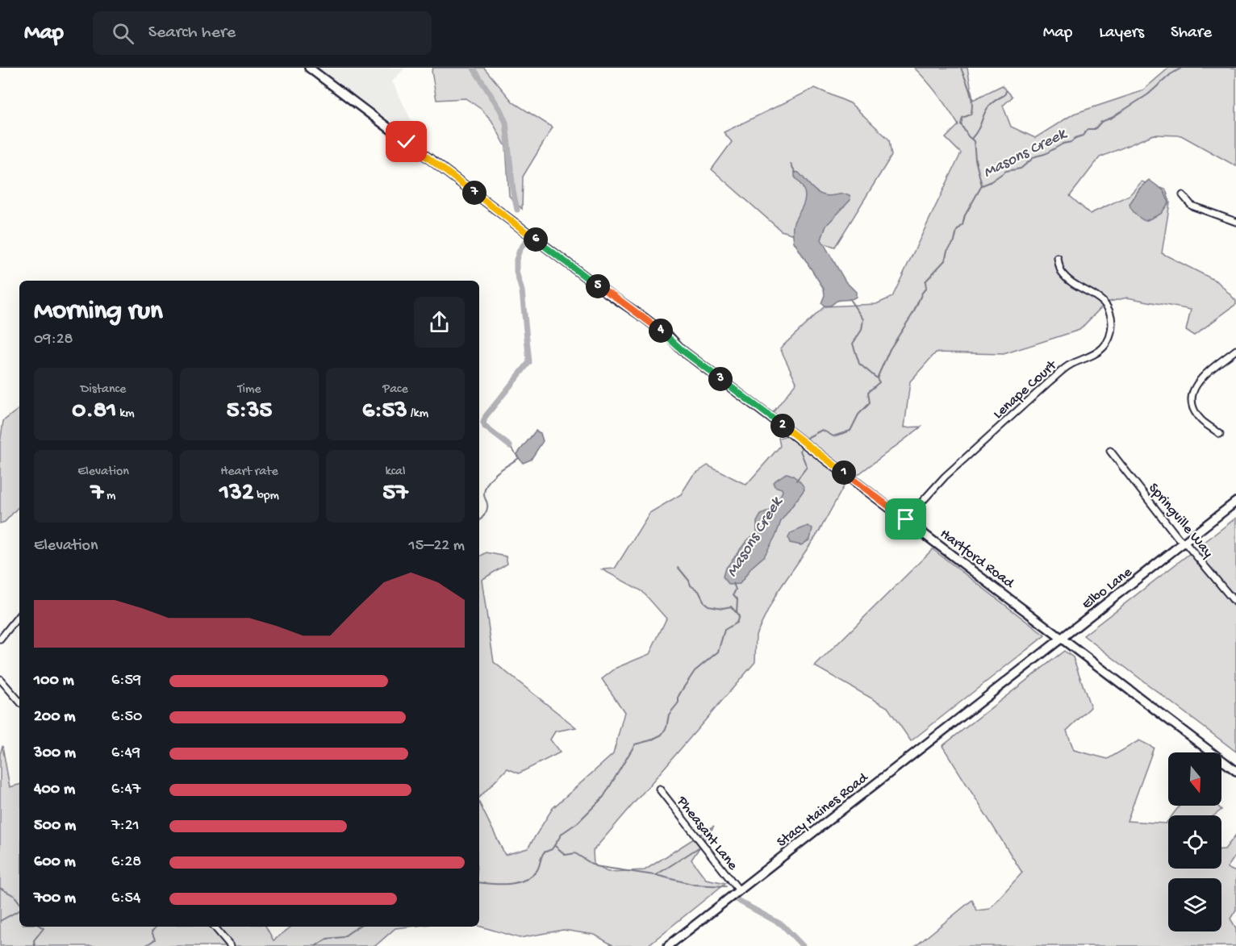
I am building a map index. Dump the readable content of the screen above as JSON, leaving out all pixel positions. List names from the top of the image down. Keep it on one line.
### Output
{"streets":{"street":["Lenape Court","Springville Way","Hartford Road","Elbo Lane","Stacy Haines Road","Pheasant Lane"]},"crossings":[["Lenape Court","Hartford Road"],["Springville Way","Elbo Lane"],["Hartford Road","Elbo Lane"],["Elbo Lane","Stacy Haines Road"],["Stacy Haines Road","Pheasant Lane"]],"water":["Masons Creek"],"north":"bottom","page":{"header":"Map","search":"Search here","nav":["Map","Layers","Share"],"pins":["7","6","5","4","3","2","1"],"heading":["Morning run","09:28"],"stats":[["Distance","0.81 km"],["Time","5:35"],["Pace","6:53 /km"],["Elevation","7 m"],["Heart rate","132 bpm"],["kcal","57"]],"chart":["Elevation","15–22 m"],"list":[{"name":"100 m","note":"6:59"},{"name":"200 m","note":"6:50"},{"name":"300 m","note":"6:49"},{"name":"400 m","note":"6:47"},{"name":"500 m","note":"7:21"},{"name":"600 m","note":"6:28"},{"name":"700 m","note":"6:54"}]}}
